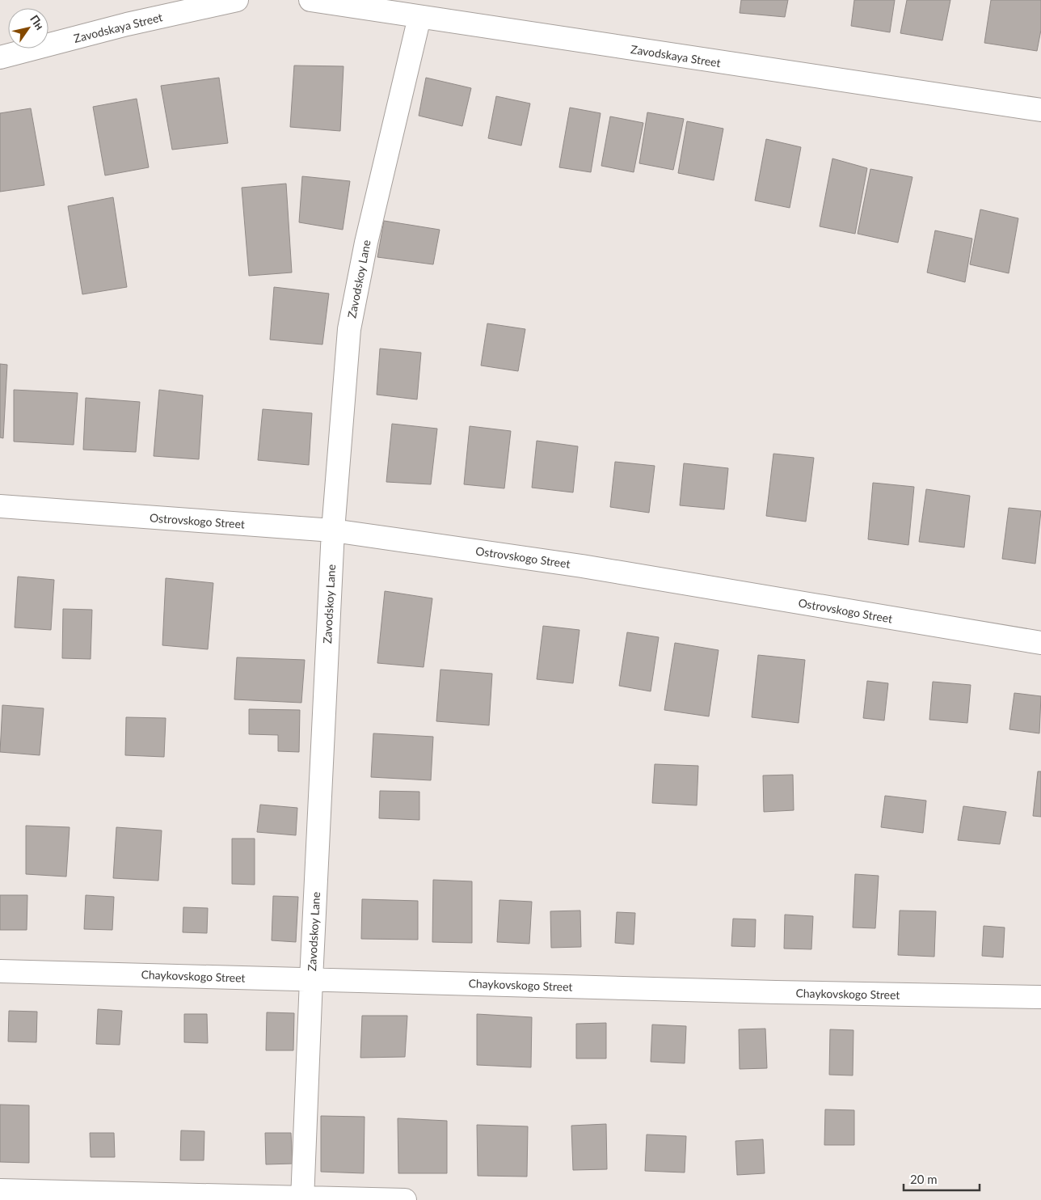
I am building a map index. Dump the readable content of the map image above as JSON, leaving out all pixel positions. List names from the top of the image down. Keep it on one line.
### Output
{"streets":{"street":["Zavodskaya Street","Zavodskoy Lane","Ostrovskogo Street","Chaykovskogo Street"]},"crossings":[["Zavodskaya Street","Zavodskoy Lane"],["Zavodskoy Lane","Ostrovskogo Street"],["Zavodskoy Lane","Chaykovskogo Street"]],"scale_bar":"20 m","north":"top right"}
